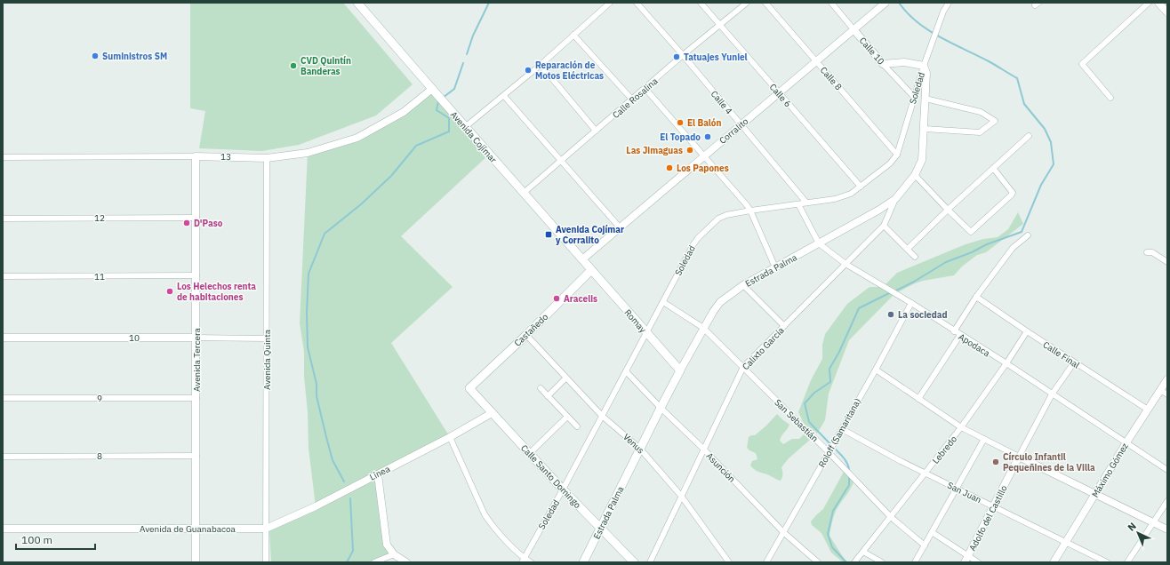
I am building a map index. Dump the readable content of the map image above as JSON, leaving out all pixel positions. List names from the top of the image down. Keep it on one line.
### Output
{"streets":{"main road":["Avenida Cojímar","Estrada Palma","Romay","Castañedo","Calle Santo Domingo"],"street":["Calle 10","Calle 8","Soledad","Calle 6","Calle Rosalina","Calle 4","Corralito","13","12","11","10","Apodaca","Calixto García","Calle Final","Avenida Tercera","Avenida Quinta","9","San Sebastián","Roloff (Samaritana)","Venus","Lebredo","8","Asunción","Máximo Gómez","Línea","San Juan","Adolfo del Castillo","Avenida de Guanabacoa"]},"crossings":[["Calle 10","Soledad"],["Calle 10","Corralito"],["Calle 8","Soledad"],["Calle 8","Corralito"],["Soledad","Calle 6"],["Soledad","Calle 4"],["Soledad","Estrada Palma"],["Soledad","Romay"],["Soledad","Apodaca"],["Soledad","San Sebastián"],["Soledad","Venus"],["Soledad","Asunción"],["Soledad","Calle Santo Domingo"],["Calle 6","Calle Rosalina"],["Calle 6","Corralito"],["Calle Rosalina","Calle 4"],["Calle Rosalina","Avenida Cojímar"],["Calle 4","Corralito"],["Corralito","Avenida Cojímar"],["Avenida Cojímar","13"],["Avenida Cojímar","Romay"],["Avenida Cojímar","Castañedo"],["13","Avenida Tercera"],["13","Avenida Quinta"],["12","Avenida Tercera"],["Estrada Palma","Romay"],["Estrada Palma","Apodaca"],["Estrada Palma","Calixto García"],["Estrada Palma","San Sebastián"],["Estrada Palma","Venus"],["Estrada Palma","Asunción"],["Estrada Palma","Calle Santo Domingo"],["11","Avenida Tercera"],["Romay","Castañedo"],["Castañedo","Venus"],["Castañedo","Calle Santo Domingo"],["10","Avenida Tercera"],["10","Avenida Quinta"],["Apodaca","Calixto García"],["Apodaca","Roloff (Samaritana)"],["Apodaca","Lebredo"],["Apodaca","Máximo Gómez"],["Apodaca","Adolfo del Castillo"],["Calixto García","San Sebastián"],["Calixto García","Venus"],["Calixto García","Asunción"],["Calle Final","Lebredo"],["Calle Final","Máximo Gómez"],["Calle Final","Adolfo del Castillo"],["Avenida Tercera","9"],["Avenida Tercera","8"],["Avenida Tercera","Avenida de Guanabacoa"],["Avenida Quinta","Línea"],["Avenida Quinta","Avenida de Guanabacoa"],["San Sebastián","Roloff (Samaritana)"],["San Sebastián","Lebredo"],["Roloff (Samaritana)","Asunción"],["Roloff (Samaritana)","San Juan"],["Lebredo","San Juan"],["Máximo Gómez","San Juan"],["Línea","Calle Santo Domingo"],["Línea","Avenida de Guanabacoa"],["San Juan","Adolfo del Castillo"]],"places":{"other":["Suministros SM","Tatuajes Yuniel","CVD Quintín Banderas","Reparación de Motos Eléctricas","El Balón","El Topado","Las Jimaguas","Los Papones","D'Paso","Los Helechos renta de habitaciones","Aracelis","La sociedad","Círculo Infantil Pequeñines de la Villa"],"transit":["Avenida Cojímar y Corralito"]},"scale_bar":"100 m","north":"top left"}
